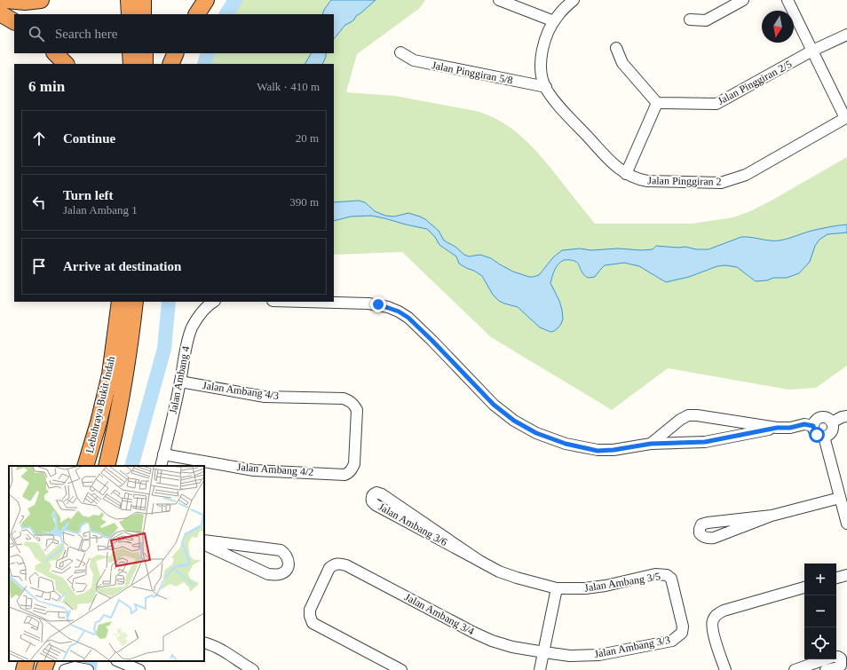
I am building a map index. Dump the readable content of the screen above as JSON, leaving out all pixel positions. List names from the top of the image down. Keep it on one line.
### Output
{"streets":{"highway":["Lebuhraya Bukit Indah"],"street":["Jalan Pinggiran 5/8","Jalan Pinggiran 2/5","Jalan Pinggiran 2","Jalan Ambang 4","Jalan Ambang 4/3","Jalan Ambang 4/2","Jalan Ambang 3/6","Jalan Ambang 3/5","Jalan Ambang 3/4","Jalan Ambang 3/3"]},"crossings":[["Jalan Pinggiran 5/8","Jalan Pinggiran 2"],["Jalan Ambang 4","Jalan Ambang 4/3"],["Jalan Ambang 4","Jalan Ambang 4/2"],["Jalan Ambang 4/3","Jalan Ambang 4/2"],["Jalan Ambang 3/6","Jalan Ambang 3/5"],["Jalan Ambang 3/5","Jalan Ambang 3/3"],["Jalan Ambang 3/4","Jalan Ambang 3/3"]],"north":"bottom","page":{"search":"Search here","heading":["6 min","Walk · 410 m"],"list":[["Continue","20 m"],["Turn left","Jalan Ambang 1","390 m"],"Arrive at destination"],"map_buttons":["+","−"]}}
